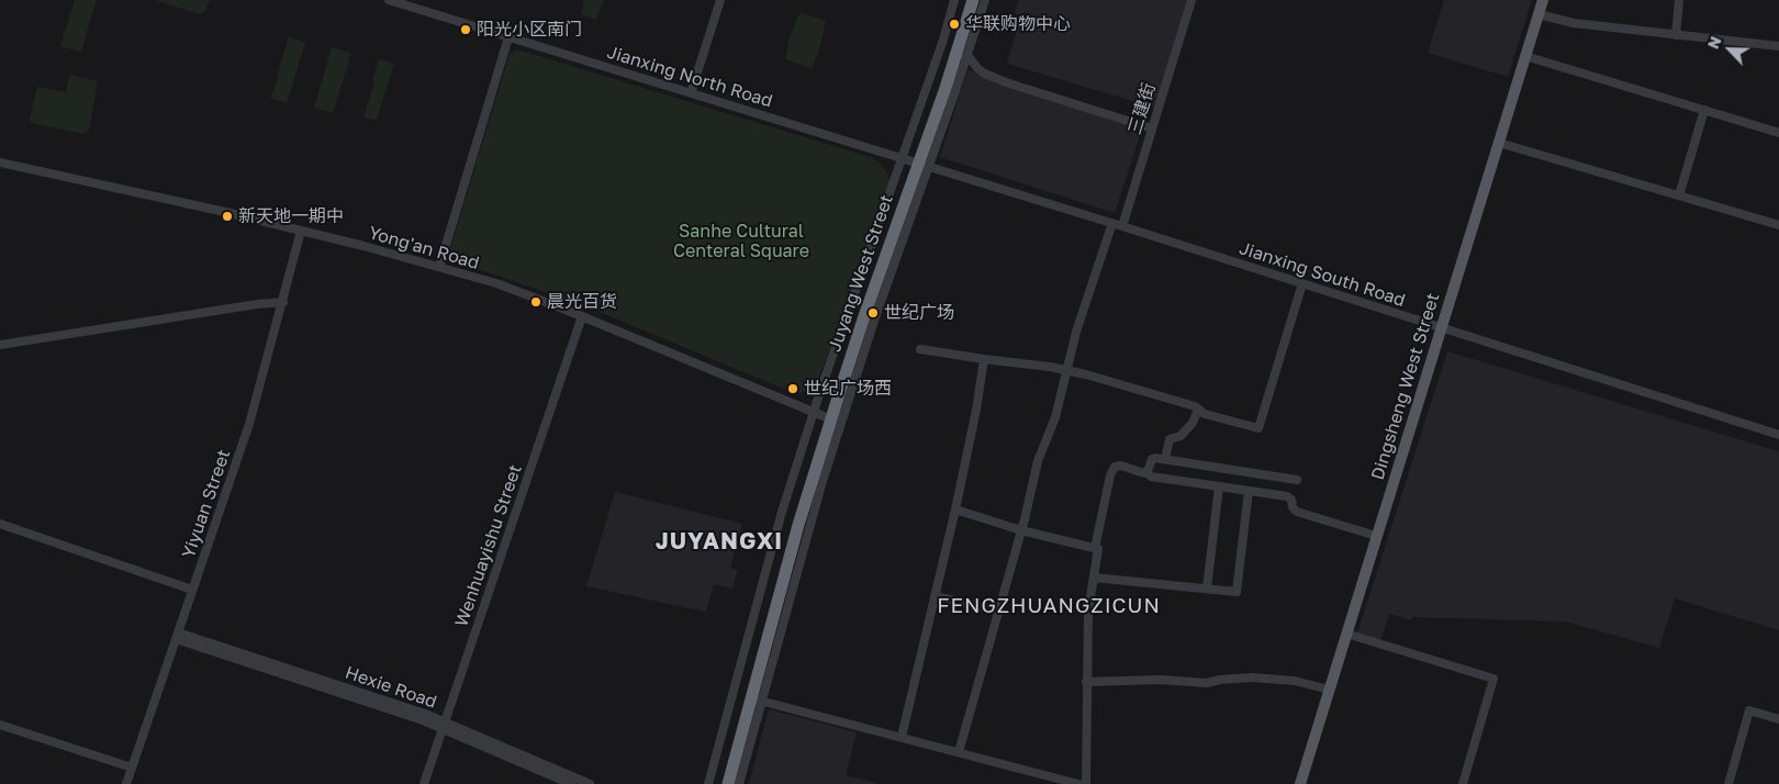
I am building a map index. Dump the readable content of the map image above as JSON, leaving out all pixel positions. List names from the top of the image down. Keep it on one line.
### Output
{"streets":{"highway":["Juyang West Street"],"main road":["Dingsheng West Street"],"street":["Jianxing North Road","三建街","Yong'an Road","Jianxing South Road","Yiyuan Street","Wenhuayishu Street","Hexie Road"]},"crossings":[["Jianxing North Road","Juyang West Street"],["Jianxing North Road","Jianxing South Road"],["三建街","Jianxing South Road"],["Yong'an Road","Juyang West Street"],["Yong'an Road","Yiyuan Street"],["Yong'an Road","Wenhuayishu Street"],["Juyang West Street","Jianxing South Road"],["Jianxing South Road","Dingsheng West Street"],["Yiyuan Street","Hexie Road"],["Wenhuayishu Street","Hexie Road"]],"districts":["JUYANGXI","FENGZHUANGZICUN"],"parks":["Sanhe Cultural Centeral Square"],"places":["华联购物中心","阳光小区南门","新天地一期中","晨光百货","世纪广场","世纪广场西"],"north":"top left"}
